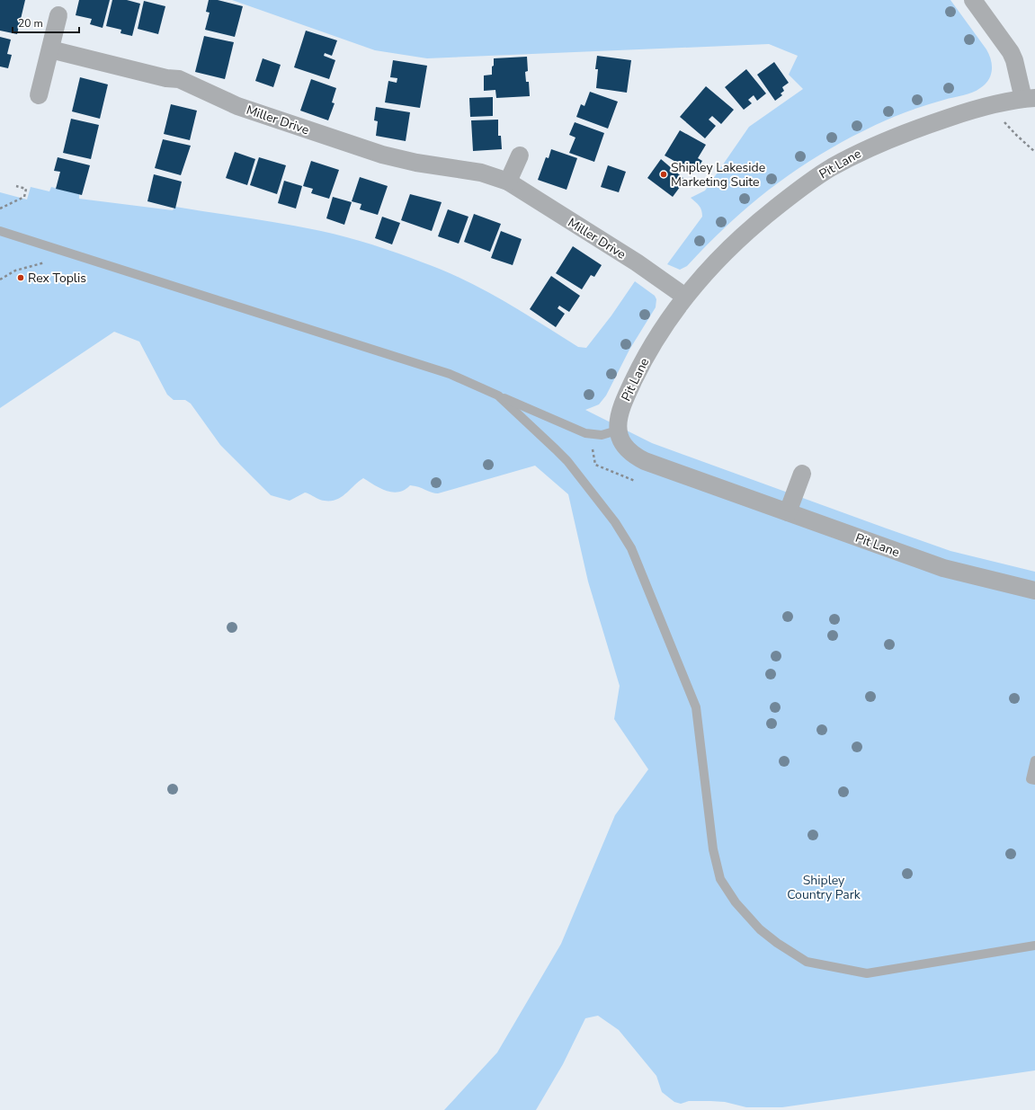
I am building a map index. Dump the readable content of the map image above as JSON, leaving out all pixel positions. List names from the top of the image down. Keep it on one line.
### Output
{"streets":{"street":["Miller Drive","Pit Lane"]},"crossings":[["Miller Drive","Pit Lane"]],"parks":["Shipley Country Park"],"places":["Shipley Lakeside Marketing Suite","Rex Toplis"],"scale_bar":"20 m"}
